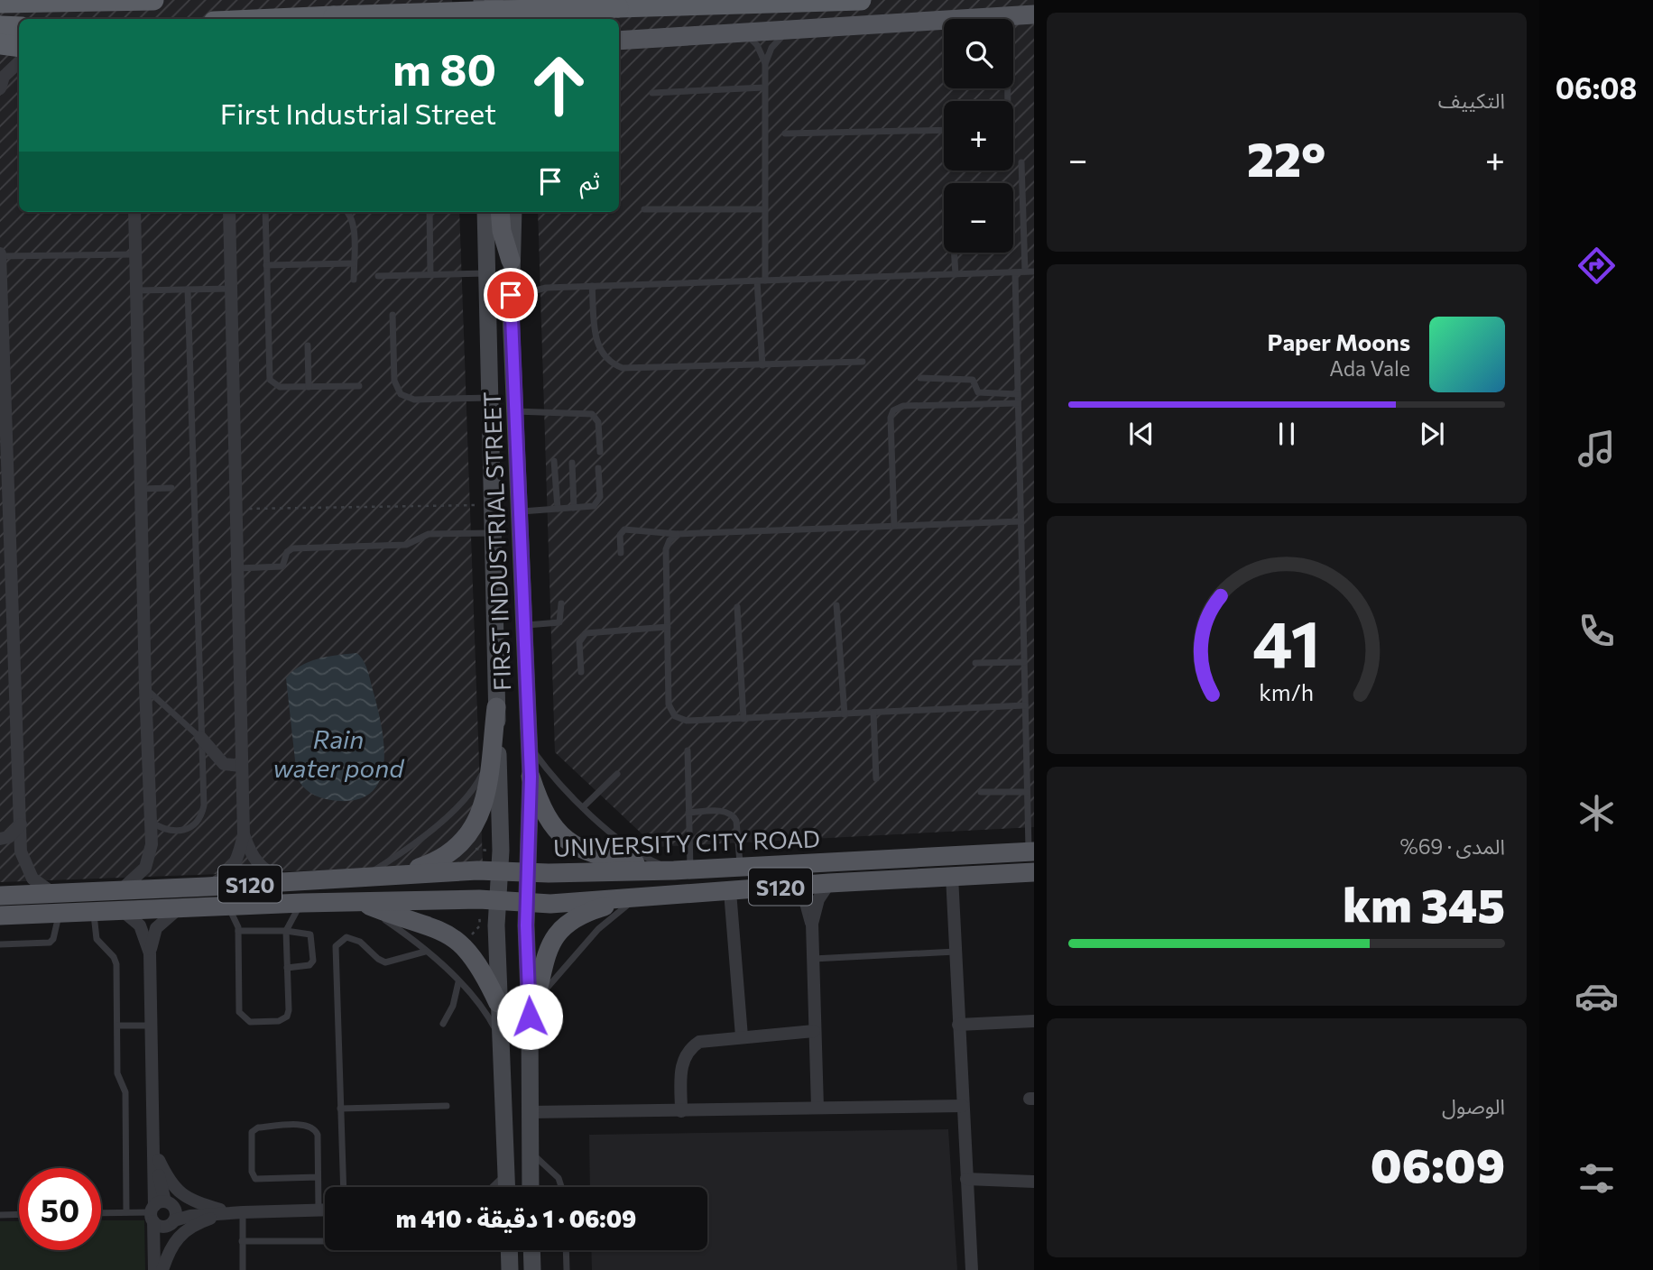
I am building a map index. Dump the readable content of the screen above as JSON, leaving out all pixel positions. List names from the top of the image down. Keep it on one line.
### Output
{"streets":{"main road":["FIRST INDUSTRIAL STREET","UNIVERSITY CITY ROAD","S120"]},"crossings":[["FIRST INDUSTRIAL STREET","UNIVERSITY CITY ROAD"]],"water":["Rain water pond"],"page":{"tabs":"06:08","tile":["التكييف",["المدى · 69%","345 km"],["الوصول","06:09"]],"map_buttons":["+","−"],"turn":["80 m","First Industrial Street"],"heat":["−","22°","+"],"then":"ثم","song":["Paper Moons","Ada Vale"],"limit":"50","trip":"06:09 · 1 دقيقة · 410 m","gauge":["41","km/h"]}}
